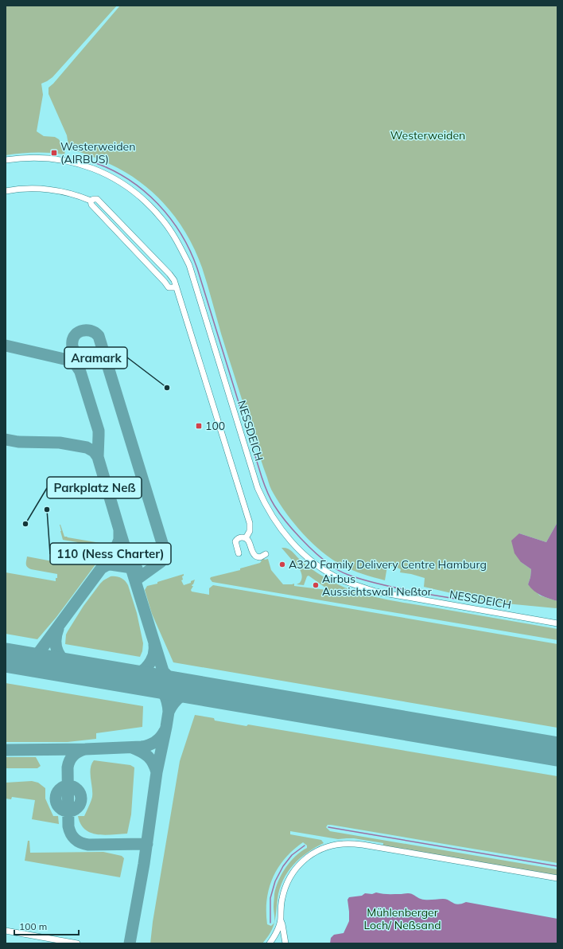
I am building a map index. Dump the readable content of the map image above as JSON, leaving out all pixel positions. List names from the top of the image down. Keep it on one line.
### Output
{"streets":{"street":["NESSDEICH"]},"parks":["Westerweiden","Mühlenberger Loch/ Neßsand"],"places":{"transit":["Westerweiden (AIRBUS)","100"],"other":["Aramark","110 (Ness Charter)","Parkplatz Neß","A320 Family Delivery Centre Hamburg","Airbus Aussichtswall Neßtor"]},"scale_bar":"100 m"}
